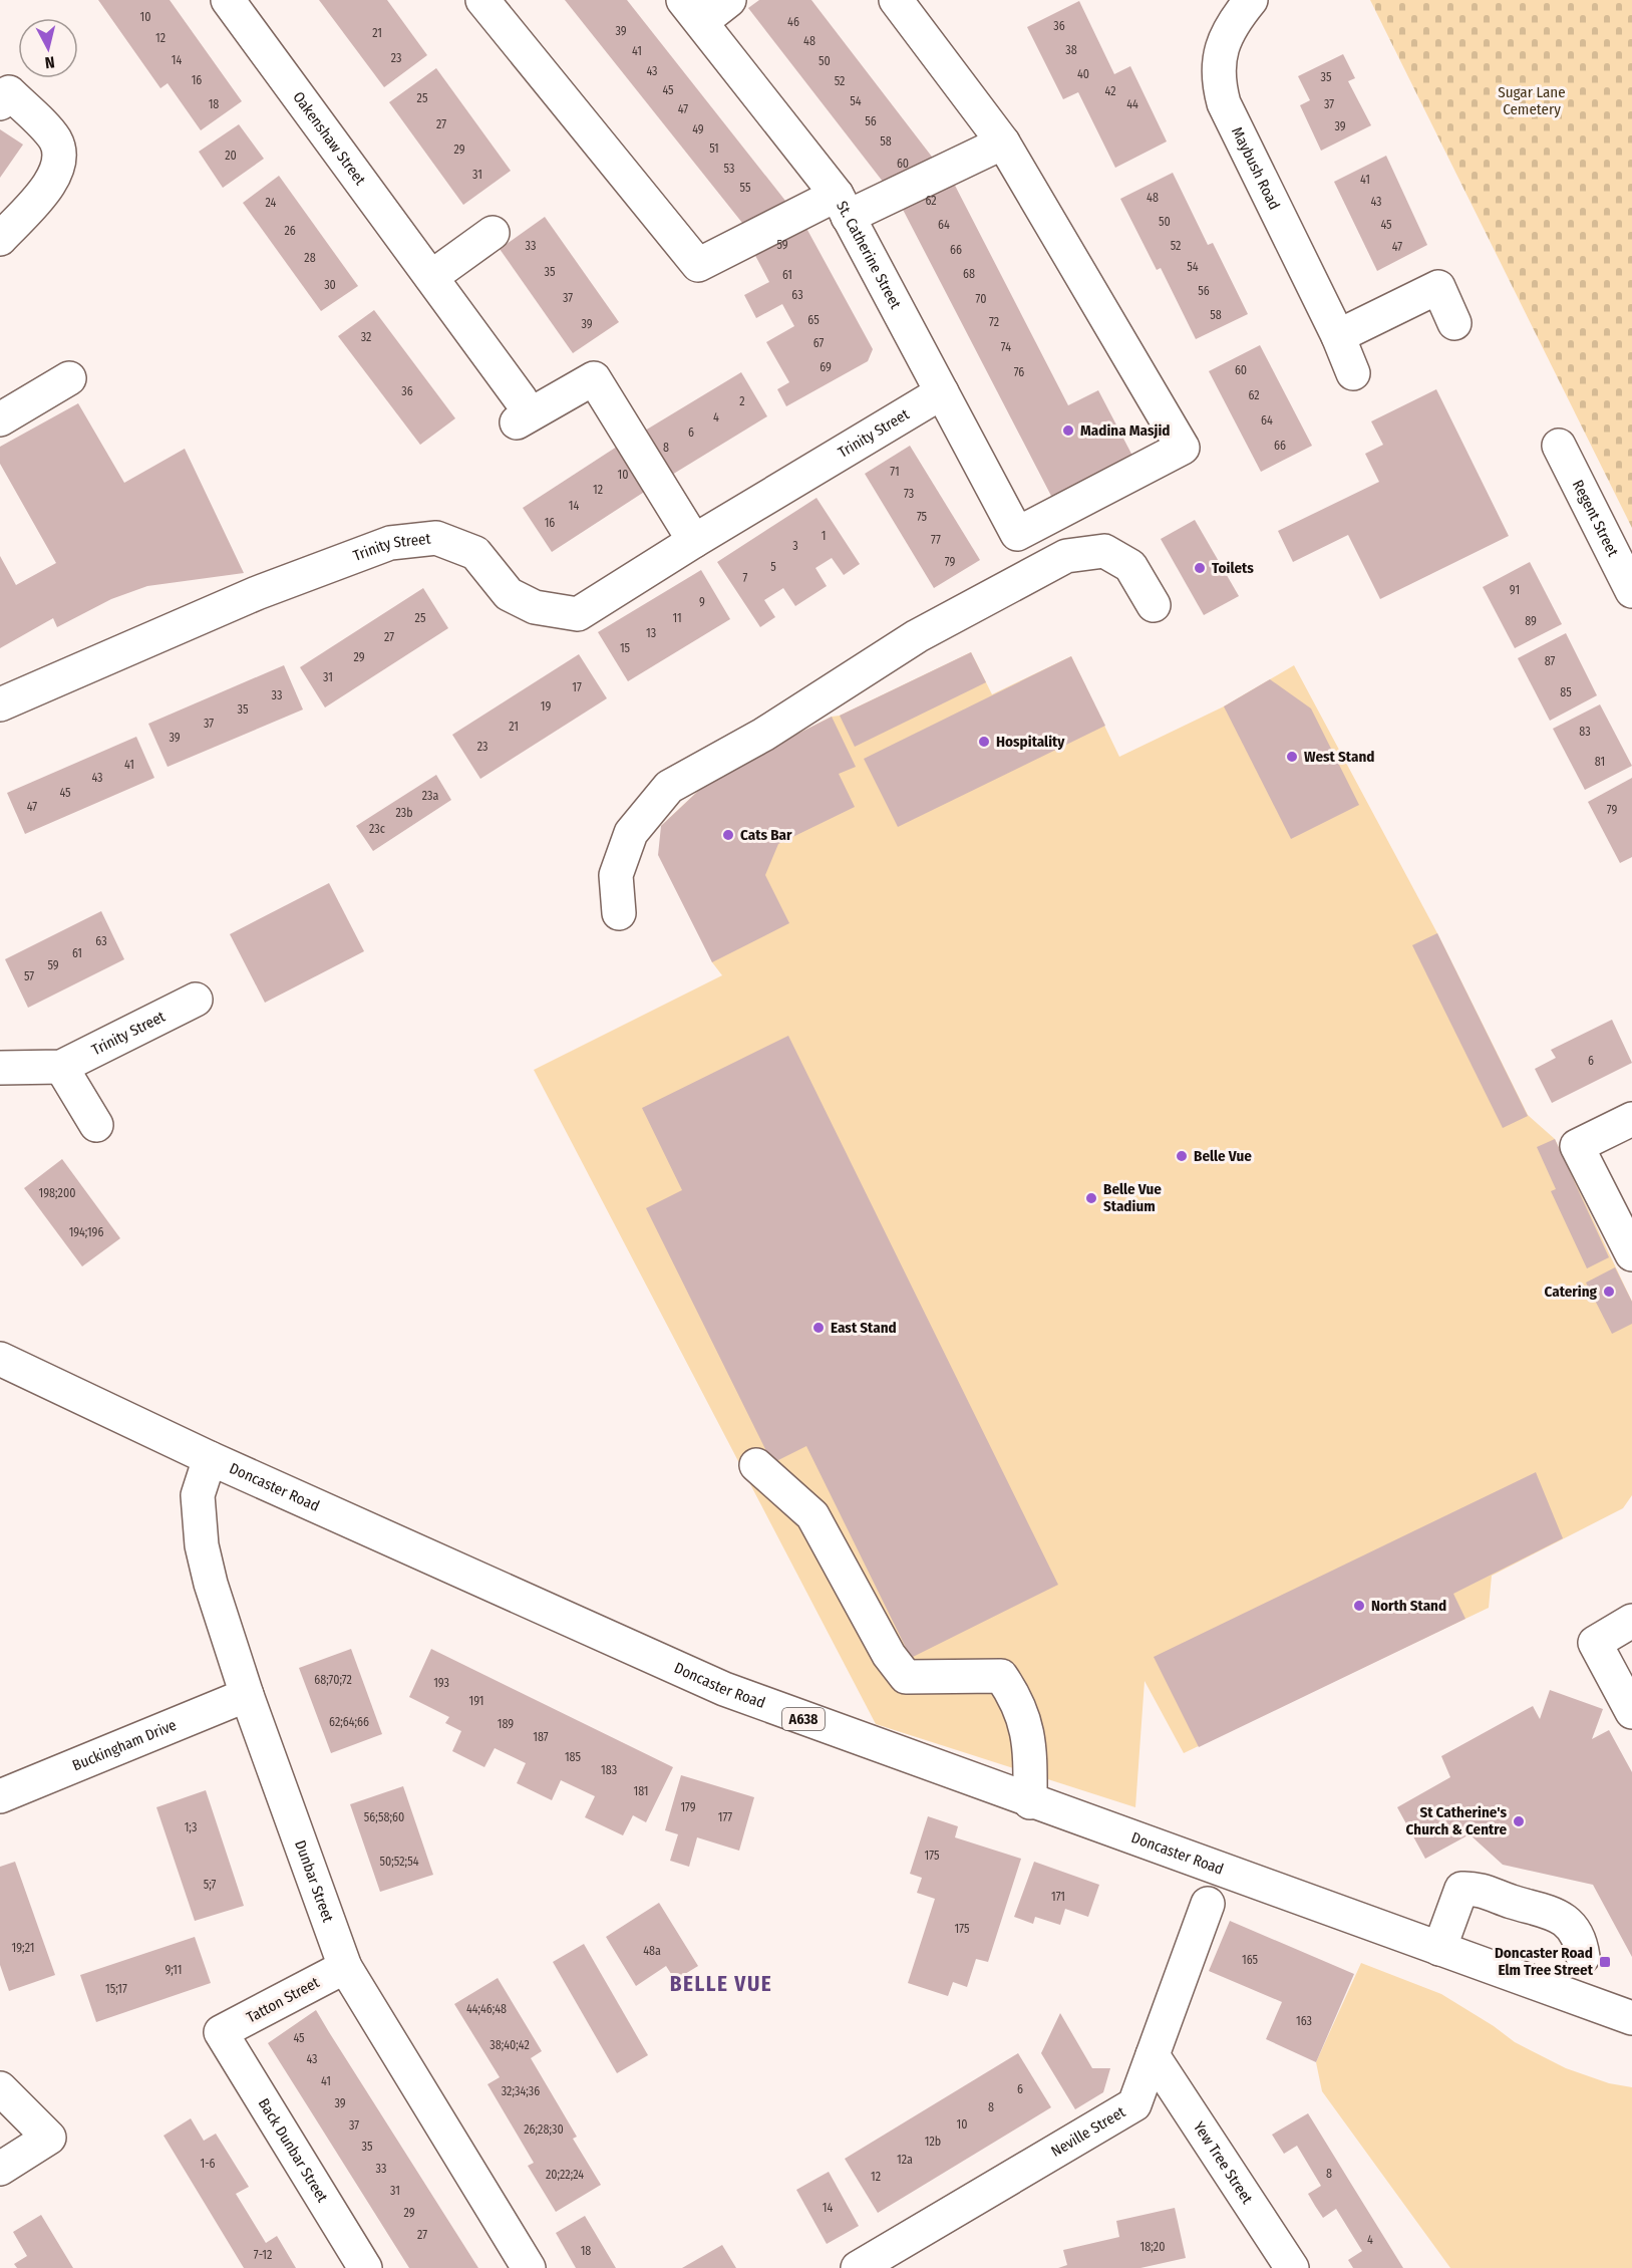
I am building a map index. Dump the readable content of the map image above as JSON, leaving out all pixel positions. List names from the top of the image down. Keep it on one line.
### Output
{"streets":{"main road":["Oakenshaw Street","Maybush Road","St. Catherine Street","Trinity Street","Regent Street","Doncaster Road","A638","Buckingham Drive","Dunbar Street","Tatton Street","Neville Street","Back Dunbar Street","Yew Tree Street"]},"crossings":[["Oakenshaw Street","Trinity Street"],["St. Catherine Street","Trinity Street"],["Doncaster Road","Dunbar Street"],["Buckingham Drive","Dunbar Street"],["Dunbar Street","Tatton Street"],["Tatton Street","Back Dunbar Street"],["Neville Street","Yew Tree Street"]],"districts":["BELLE VUE"],"parks":["Sugar Lane Cemetery"],"places":{"other":["Madina Masjid","Toilets","Hospitality","West Stand","Cats Bar","Belle Vue","Belle Vue Stadium","Catering","East Stand","North Stand","St Catherine's Church & Centre"],"transit":["Doncaster Road Elm Tree Street"]},"house_numbers":["10","46","36","39","21","12","48","38","41","23","14","50","43","40","35","16","52","45","42","25","54","18","44","37","47","56","27","39","49","58","51","29","20","60","53","31","41","55","48","62","43","24","50","64","45","26","59","33","52","47","66","28","54","35","68","61","30","56","63","37","70","58","65","72","39","32","67","74","69","60","76","36","62","2","4","64","6","66","8","71","10","12","73","14","75","16","1","77","3","79","5","7","91","9","25","11","89","13","27","15","29","87","31","17","85","33","19","35","37","21","83","39","23","81","41","43","45","23a","47","79","23b","23c","63","61","59","57","6","198;200","194;196","68;70;72","193","191","62;64;66","189","187","185","183","181","179","56;58;60","177","1;3","175","50;52;54","5;7","171","175","19;21","48a","165","9;11","15;17","44;46;48","163","45","38;40;42","43","41","6","32;34;36","39","8","10","37","26;28;30","12b","35","12a","1-6","33","8","20;22;24","12","31","14","29","27","4","18;20","18","7-12"],"north":"bottom"}
